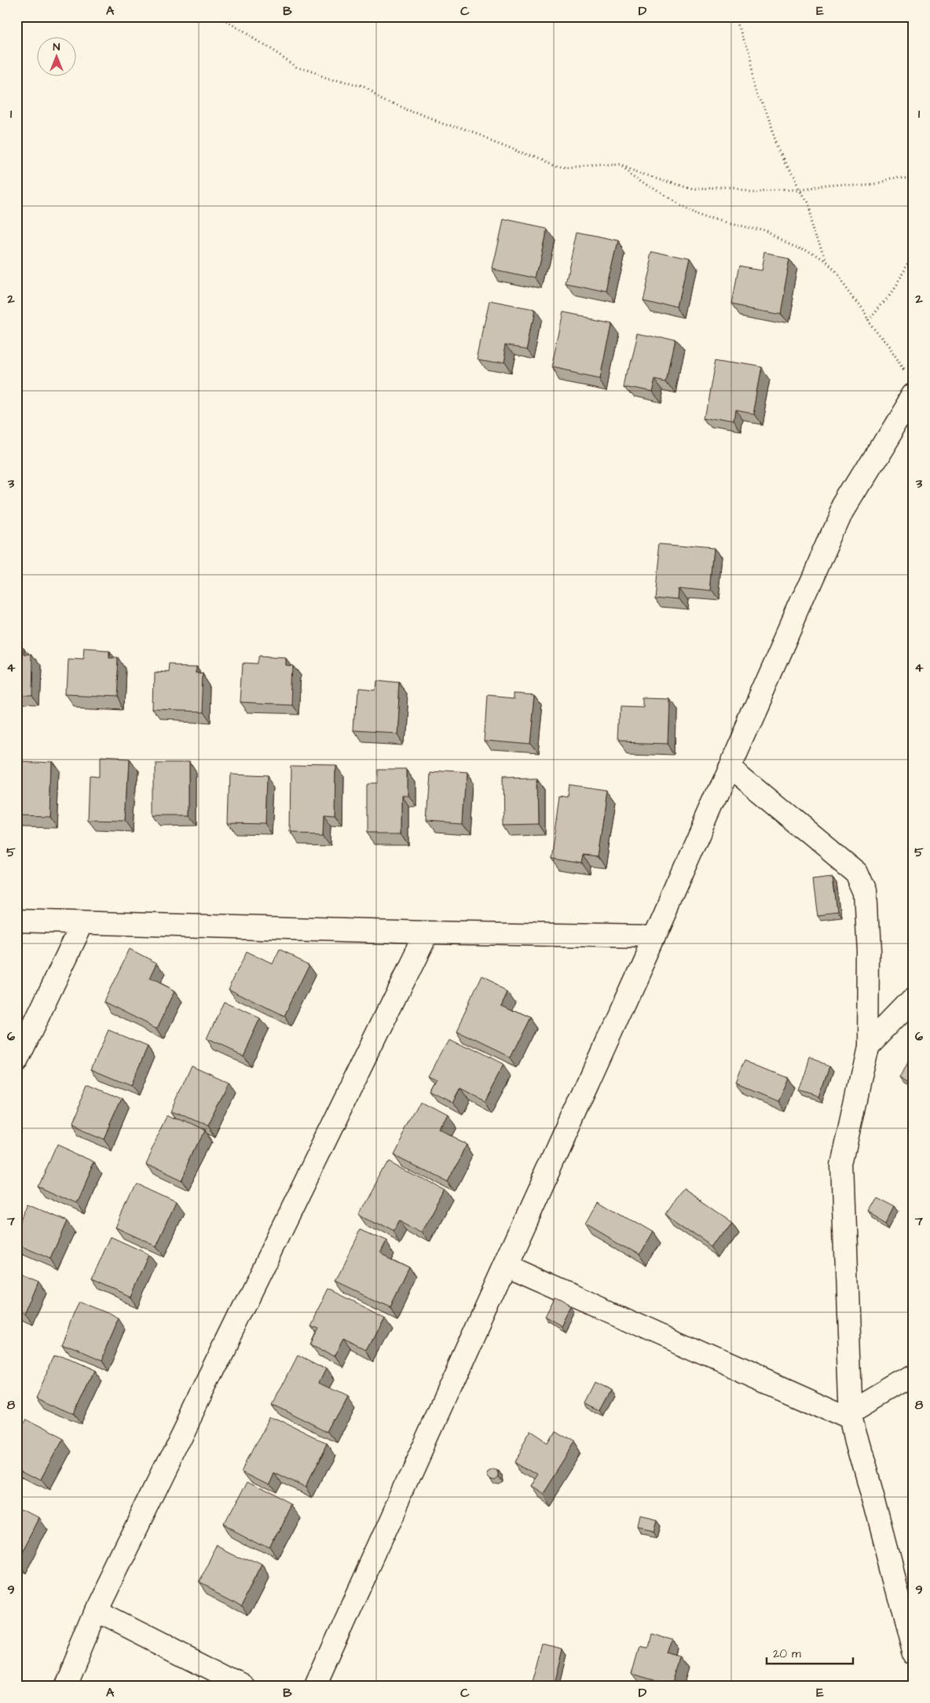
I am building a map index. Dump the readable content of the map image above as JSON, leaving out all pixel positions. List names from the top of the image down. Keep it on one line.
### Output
{"scale_bar":"20 m","north":"top","grid":{"columns":["A","B","C","D","E"],"rows":["1","2","3","4","5","6","7","8","9"]}}
